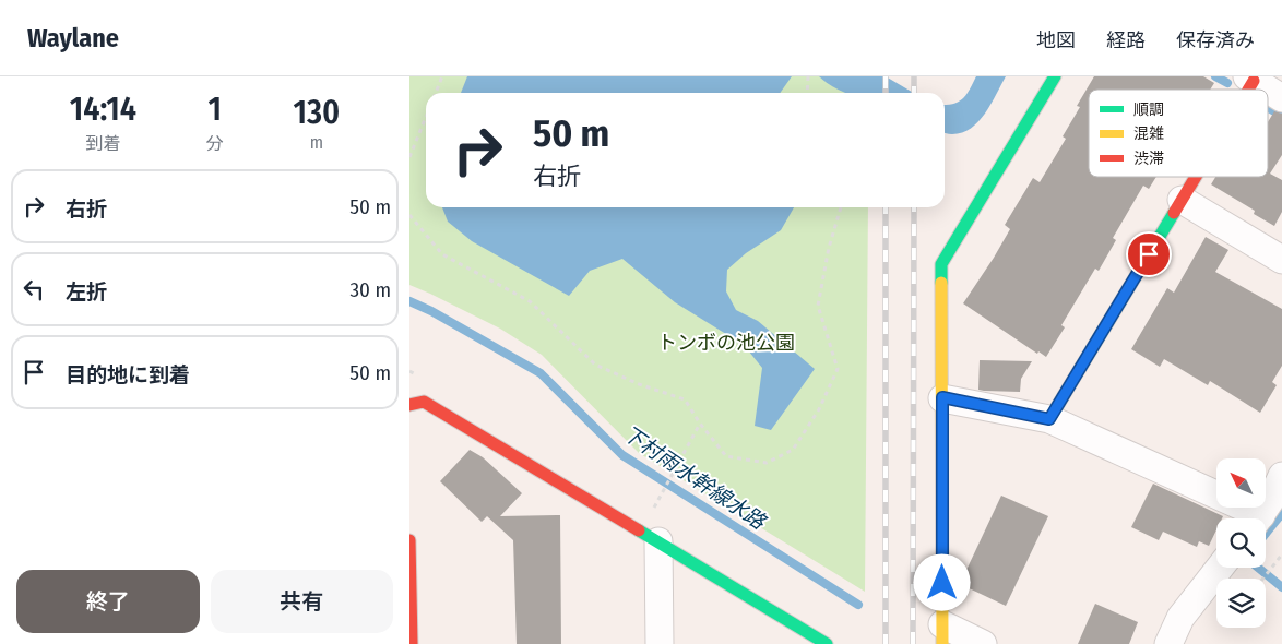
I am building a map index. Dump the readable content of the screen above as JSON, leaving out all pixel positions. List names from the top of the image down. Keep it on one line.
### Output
{"water":["下村雨水幹線水路"],"parks":["トンボの池公園"],"legend":["順調","混雑","渋滞"],"north":"top left","page":{"header":"Waylane","nav":["地図","経路","保存済み"],"eta":["14:14","到着","1","分","130","m"],"turn":["50 m","右折"],"list":[{"name":"右折","value":"50 m"},{"name":"左折","value":"30 m"},{"name":"目的地に到着","value":"50 m"}],"buttons":["終了","共有"]}}
